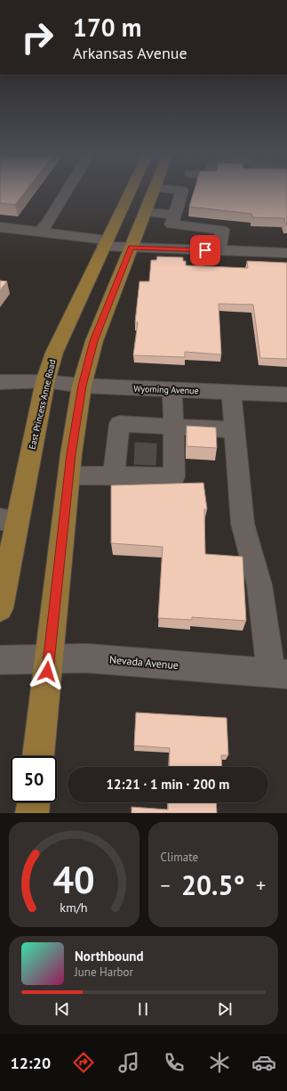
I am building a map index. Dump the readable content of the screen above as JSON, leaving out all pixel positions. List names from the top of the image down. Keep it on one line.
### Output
{"streets":{"main road":["East Princess Anne Road"],"street":["Wyoming Avenue","Nevada Avenue"]},"crossings":[["Wyoming Avenue","East Princess Anne Road"]],"page":{"turn":["170 m","Arkansas Avenue"],"limit":"50","trip":"12:21 · 1 min · 200 m","tile":"Climate","heat":["−","20.5°","+"],"song":["Northbound","June Harbor"],"tabs":"12:20","gauge":["40","km/h"]}}
